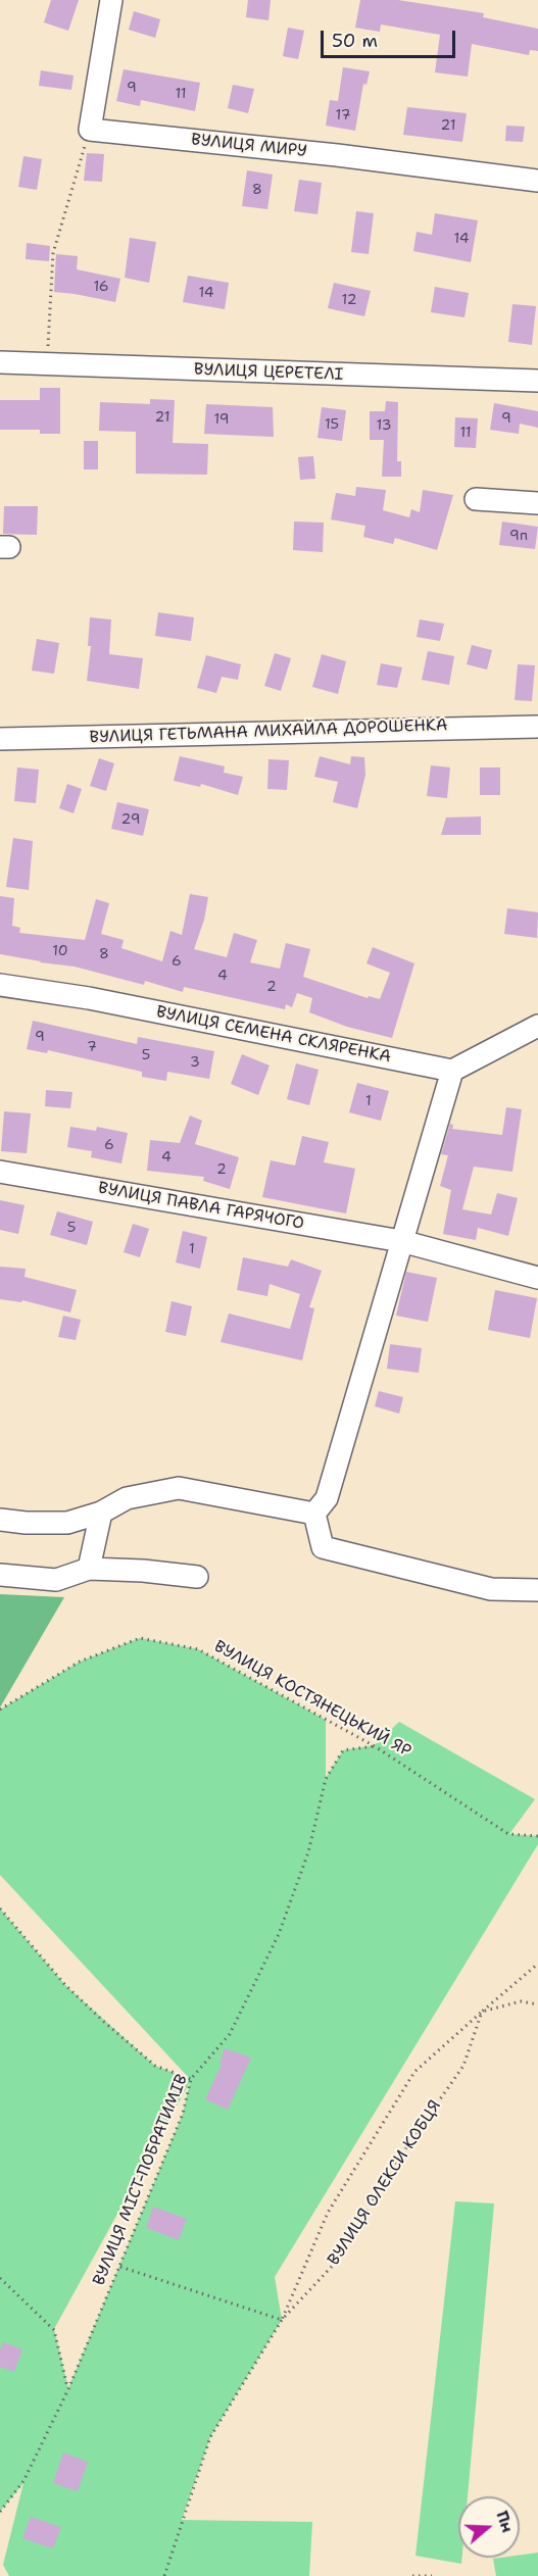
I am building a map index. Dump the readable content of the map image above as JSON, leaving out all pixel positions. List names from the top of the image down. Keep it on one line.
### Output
{"streets":{"street":["ВУЛИЦЯ МИРУ","ВУЛИЦЯ ЦЕРЕТЕЛІ","ВУЛИЦЯ ГЕТЬМАНА МИХАЙЛА ДОРОШЕНКА","ВУЛИЦЯ СЕМЕНА СКЛЯРЕНКА","ВУЛИЦЯ ПАВЛА ГАРЯЧОГО"],"path":["ВУЛИЦЯ КОСТЯНЕЦЬКИЙ ЯР","ВУЛИЦЯ МІСТ-ПОБРАТИМІВ","ВУЛИЦЯ ОЛЕКСИ КОБЦЯ"]},"crossings":[["ВУЛИЦЯ КОСТЯНЕЦЬКИЙ ЯР","ВУЛИЦЯ МІСТ-ПОБРАТИМІВ"]],"house_numbers":["9","11","17","21","8","14","16","14","12","21","9","19","15","13","11","9п","29","10","8","6","4","2","9","7","5","3","1","6","4","2","5","1"],"scale_bar":"50 m","north":"right"}
